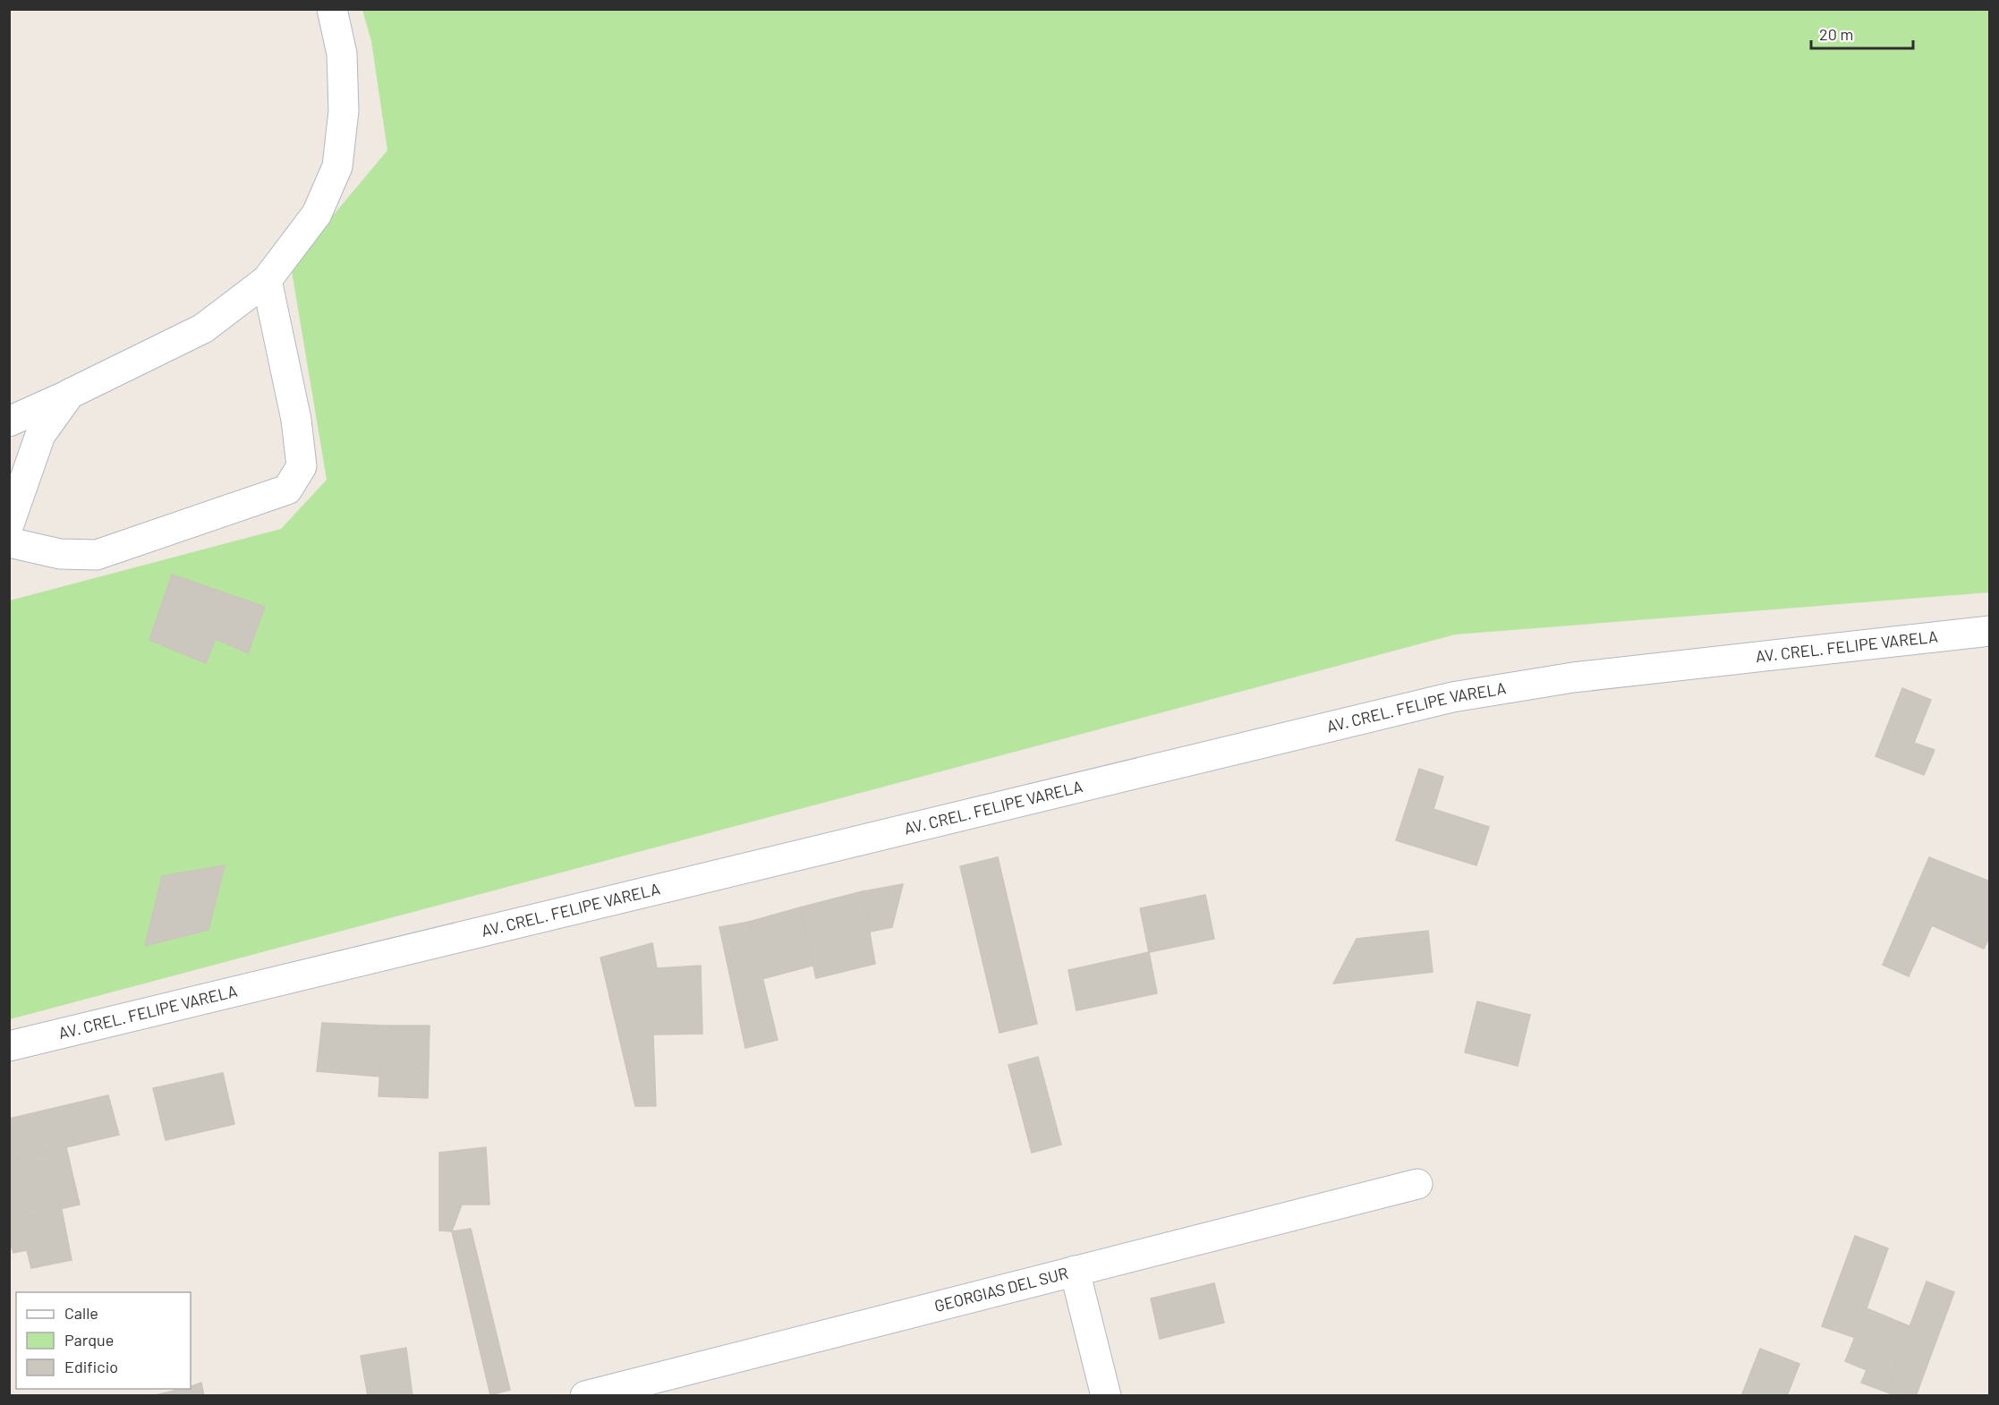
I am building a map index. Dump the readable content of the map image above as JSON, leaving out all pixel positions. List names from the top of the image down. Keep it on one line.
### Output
{"streets":{"street":["AV. CREL. FELIPE VARELA","GEORGIAS DEL SUR"]},"legend":["Calle","Parque","Edificio"],"scale_bar":"20 m"}
